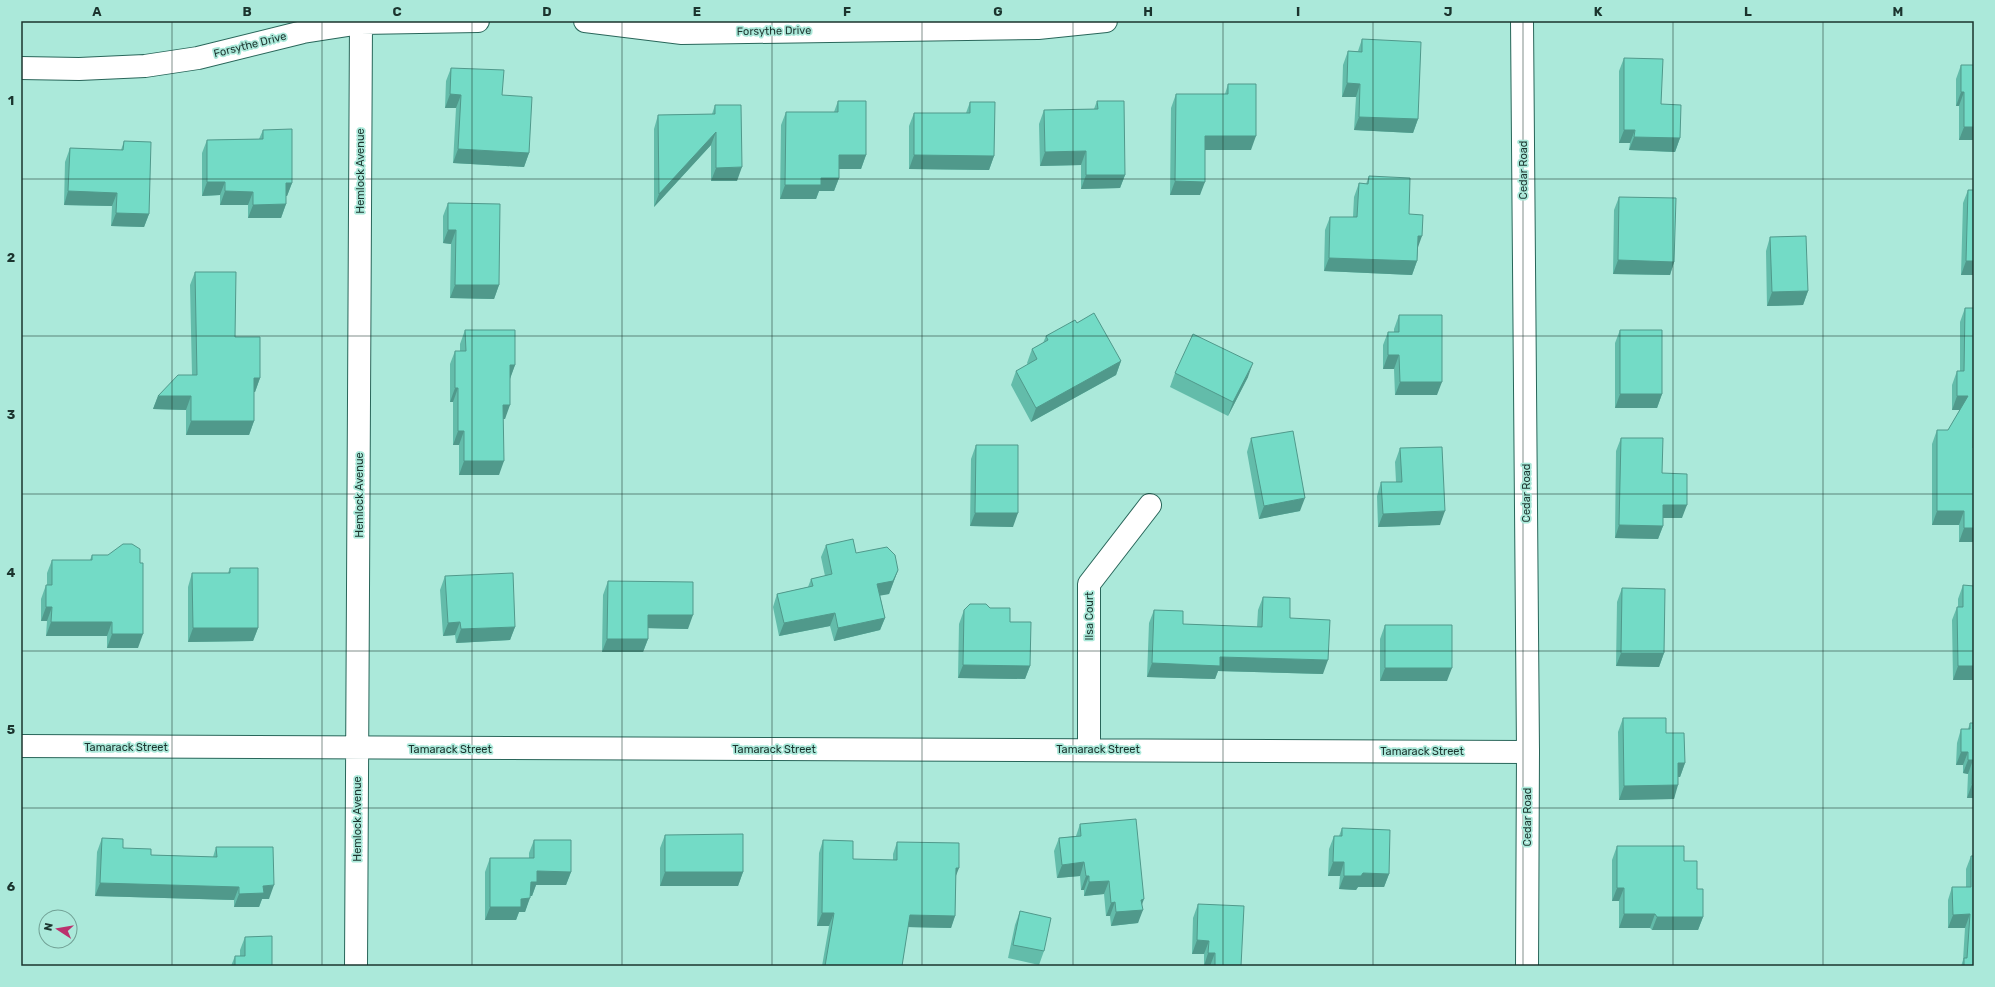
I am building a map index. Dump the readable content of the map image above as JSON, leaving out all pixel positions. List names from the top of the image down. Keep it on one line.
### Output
{"streets":{"street":["Forsythe Drive","Cedar Road","Hemlock Avenue","Ilsa Court","Tamarack Street"]},"crossings":[["Forsythe Drive","Hemlock Avenue"],["Cedar Road","Tamarack Street"],["Hemlock Avenue","Tamarack Street"],["Ilsa Court","Tamarack Street"]],"north":"left","grid":{"columns":["A","B","C","D","E","F","G","H","I","J","K","L","M"],"rows":["1","2","3","4","5","6"]}}
